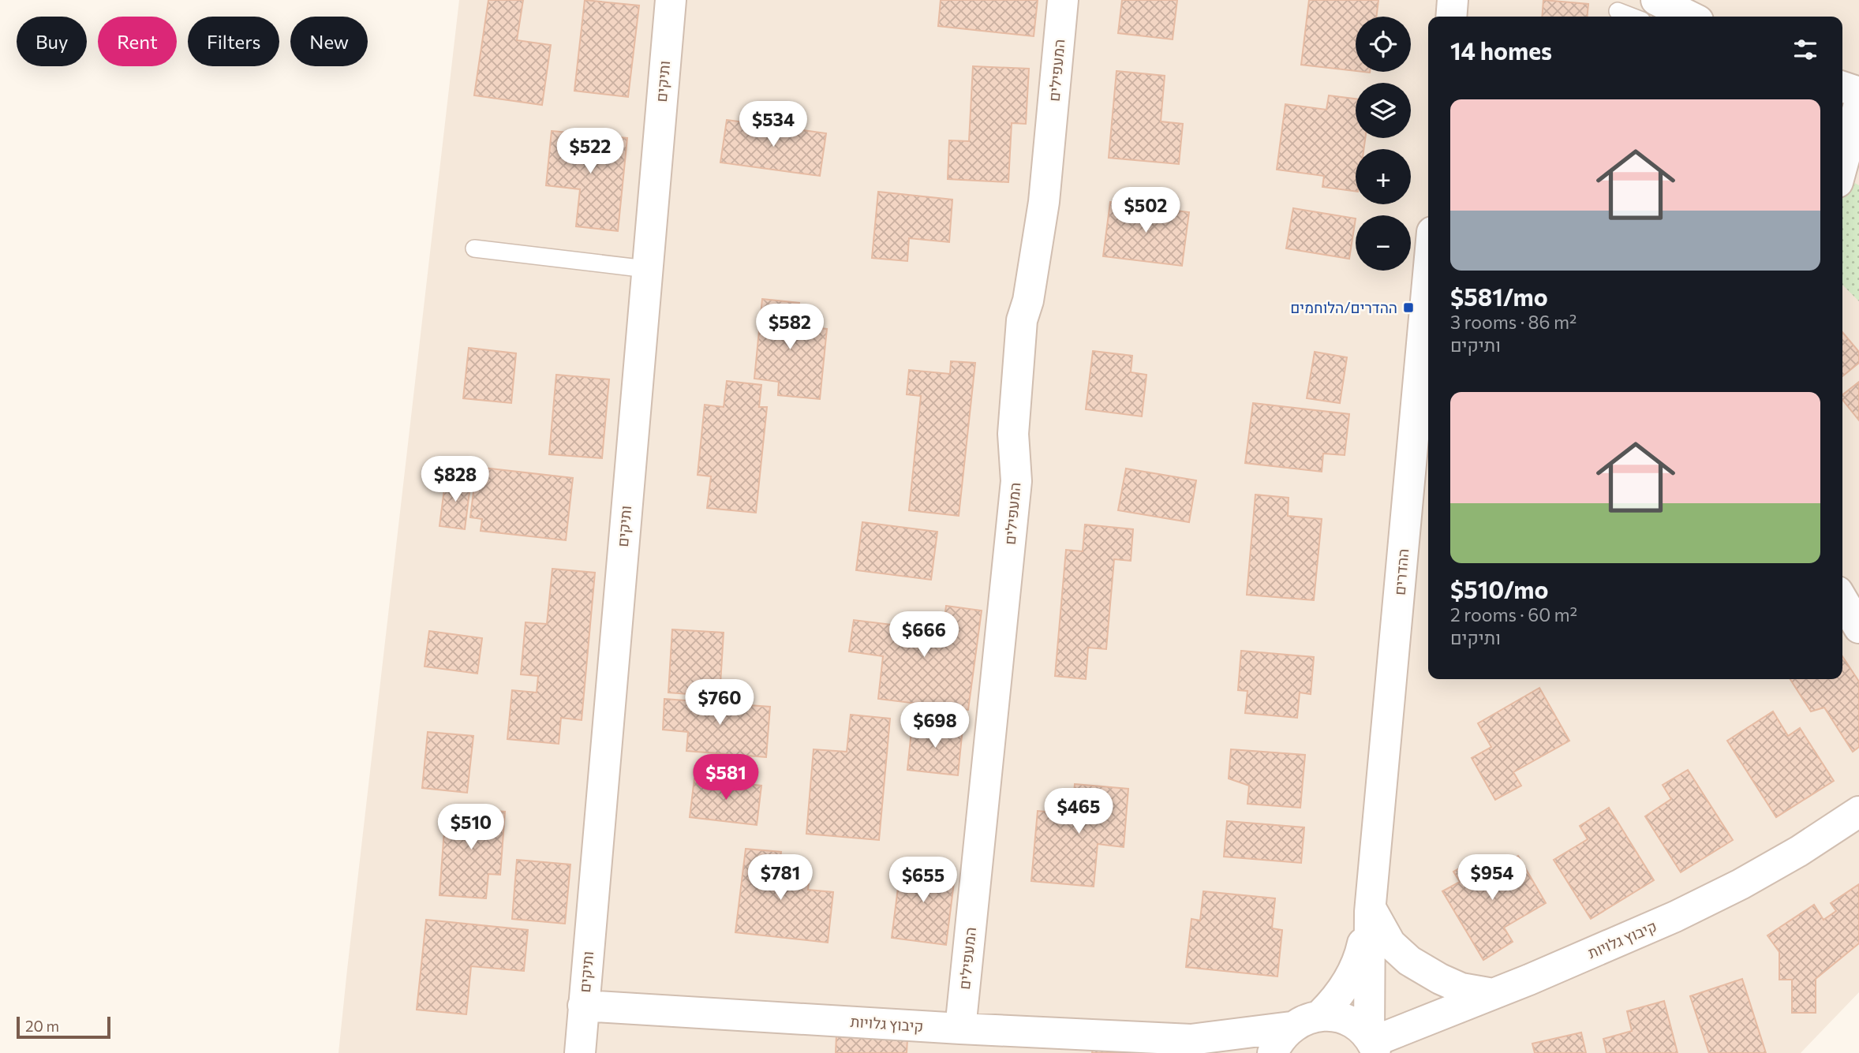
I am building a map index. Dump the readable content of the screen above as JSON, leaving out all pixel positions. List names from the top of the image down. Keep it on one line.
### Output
{"streets":{"street":["המעפילים","ותיקים","ההדרים","קיבוץ גלויות"]},"crossings":[["המעפילים","קיבוץ גלויות"],["ותיקים","קיבוץ גלויות"],["ההדרים","קיבוץ גלויות"]],"places":{"transit":["ההדרים/הלוחמים"]},"scale_bar":"20 m","page":{"map_buttons":["+","−"],"chip":["Buy","Rent","Filters","New"],"heading":"14 homes","list":[{"name":"$581/mo","note":"3 rooms · 86 m² · ותיקים"},{"name":"$510/mo","note":"2 rooms · 60 m² · ותיקים"}],"price":["$534","$522","$502","$582","$828","$666","$760","$698","$581","$465","$510","$781","$954","$655"],"scale":"20 m"}}
